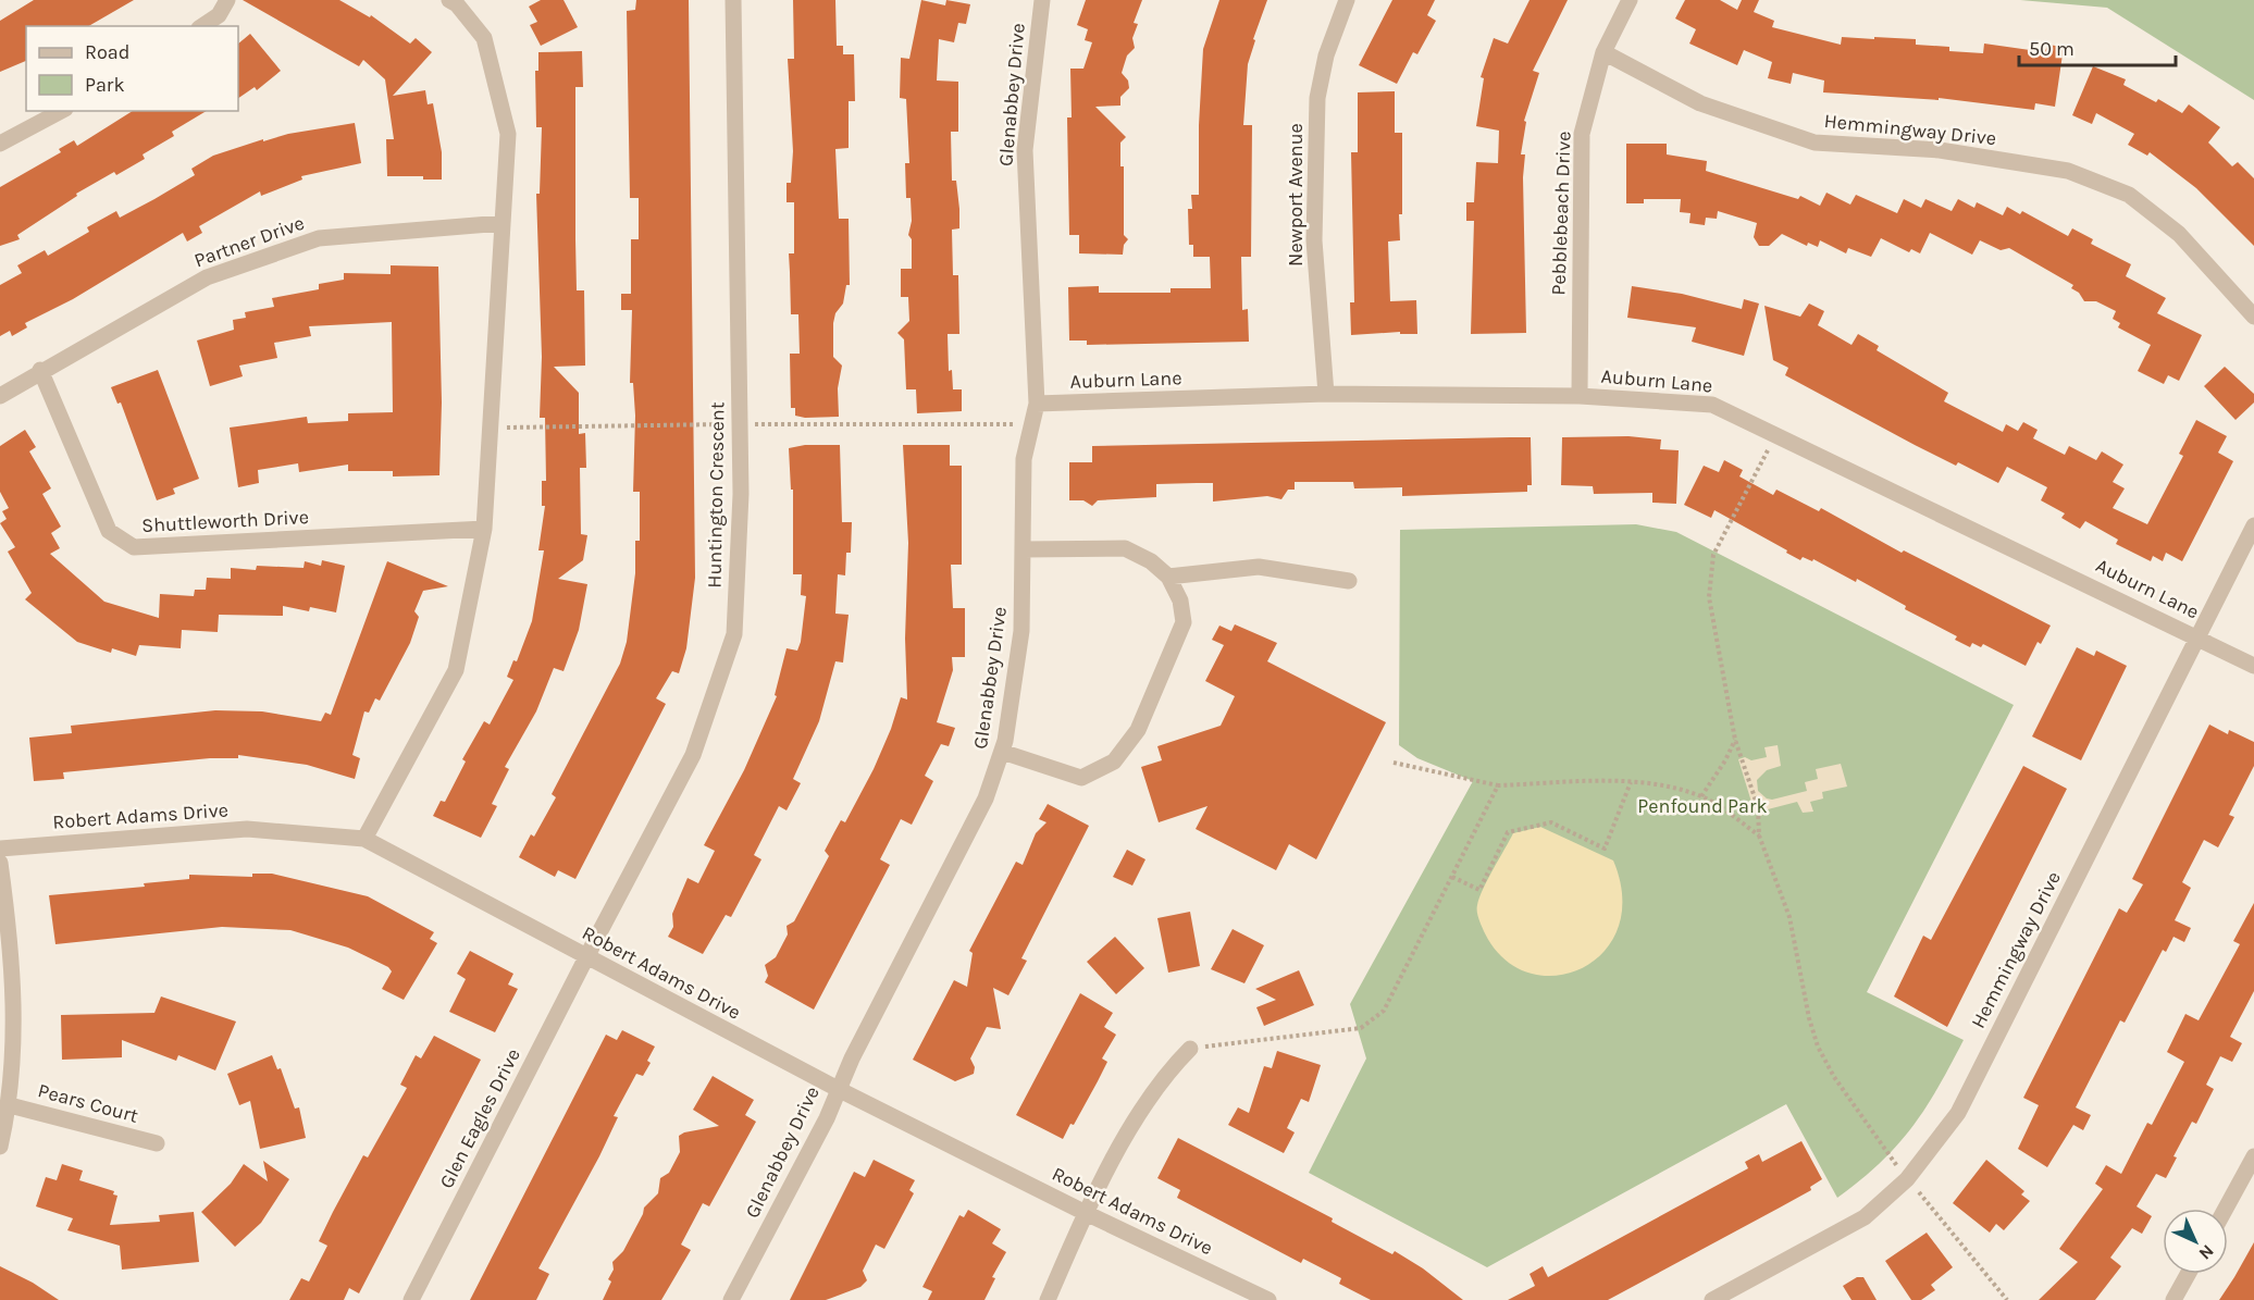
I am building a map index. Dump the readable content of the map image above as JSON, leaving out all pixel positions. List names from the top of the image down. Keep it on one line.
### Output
{"streets":{"street":["Glenabbey Drive","Hemmingway Drive","Newport Avenue","Pebblebeach Drive","Partner Drive","Auburn Lane","Huntington Crescent","Shuttleworth Drive","Robert Adams Drive","Pears Court","Glen Eagles Drive"]},"crossings":[["Glenabbey Drive","Auburn Lane"],["Glenabbey Drive","Robert Adams Drive"],["Hemmingway Drive","Pebblebeach Drive"],["Hemmingway Drive","Auburn Lane"],["Newport Avenue","Auburn Lane"],["Pebblebeach Drive","Auburn Lane"],["Partner Drive","Shuttleworth Drive"],["Huntington Crescent","Robert Adams Drive"],["Huntington Crescent","Glen Eagles Drive"],["Robert Adams Drive","Glen Eagles Drive"]],"parks":["Penfound Park"],"legend":["Road","Park"],"scale_bar":"50 m","north":"bottom right"}
